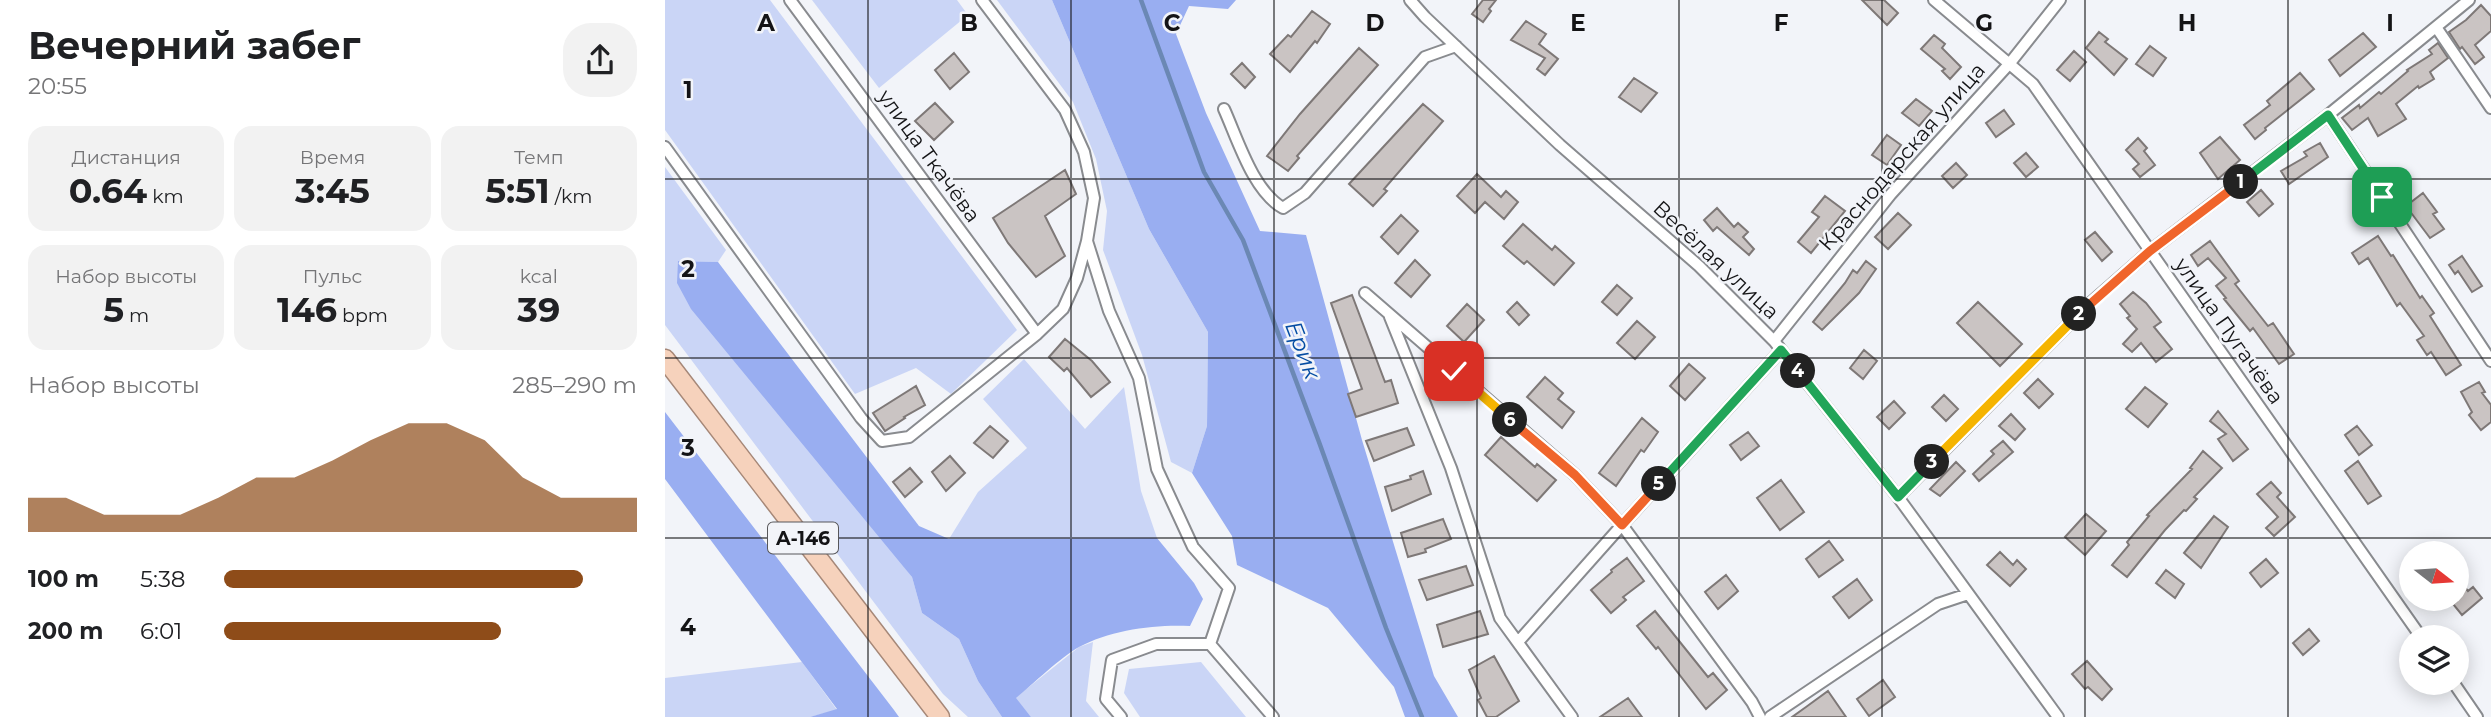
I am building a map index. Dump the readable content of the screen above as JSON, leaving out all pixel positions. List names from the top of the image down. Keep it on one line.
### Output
{"streets":{"highway":["А-146"],"street":["улица Ткачёва","Краснодарская улица","Весёлая улица","улица Пугачёва"]},"crossings":[["Краснодарская улица","Весёлая улица"],["Краснодарская улица","улица Пугачёва"]],"water":["Ерик"],"north":"right","page":{"heading":["Вечерний забег","20:55"],"stats":[["Дистанция","0.64 km"],["Время","3:45"],["Темп","5:51 /km"],["Набор высоты","5 m"],["Пульс","146 bpm"],["kcal","39"]],"pins":["1","2","4","6","3","5"],"chart":["Набор высоты","285–290 m"],"list":[{"name":"100 m","note":"5:38"},{"name":"200 m","note":"6:01"}]},"grid":{"columns":["A","B","C","D","E","F","G","H","I"],"rows":["1","2","3","4"]}}
